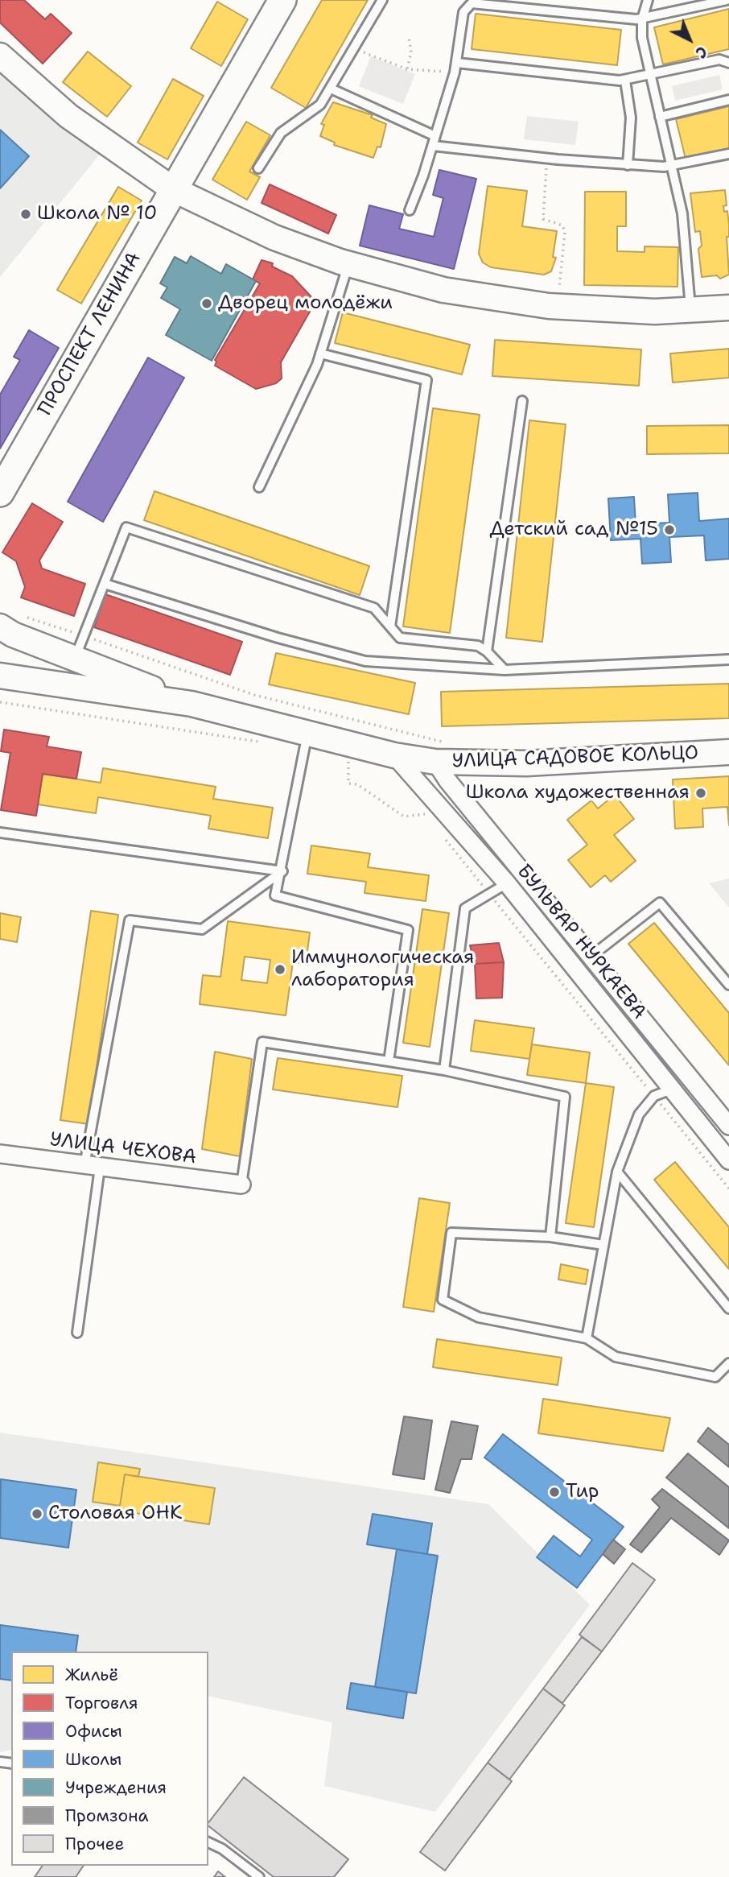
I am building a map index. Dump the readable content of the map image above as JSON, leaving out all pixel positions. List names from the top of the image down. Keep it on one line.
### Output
{"streets":{"main road":["ПРОСПЕКТ ЛЕНИНА","УЛИЦА САДОВОЕ КОЛЬЦО"],"street":["БУЛЬВАР НУРКАЕВА","УЛИЦА ЧЕХОВА"]},"crossings":[["УЛИЦА САДОВОЕ КОЛЬЦО","БУЛЬВАР НУРКАЕВА"]],"places":["Школа № 10","Дворец молодёжи","Детский сад №15","Школа художественная","Иммунологическая лаборатория","Тир","Столовая ОНК"],"legend":["Жильё","Торговля","Офисы","Школы","Учреждения","Промзона","Прочее"],"north":"bottom right"}
